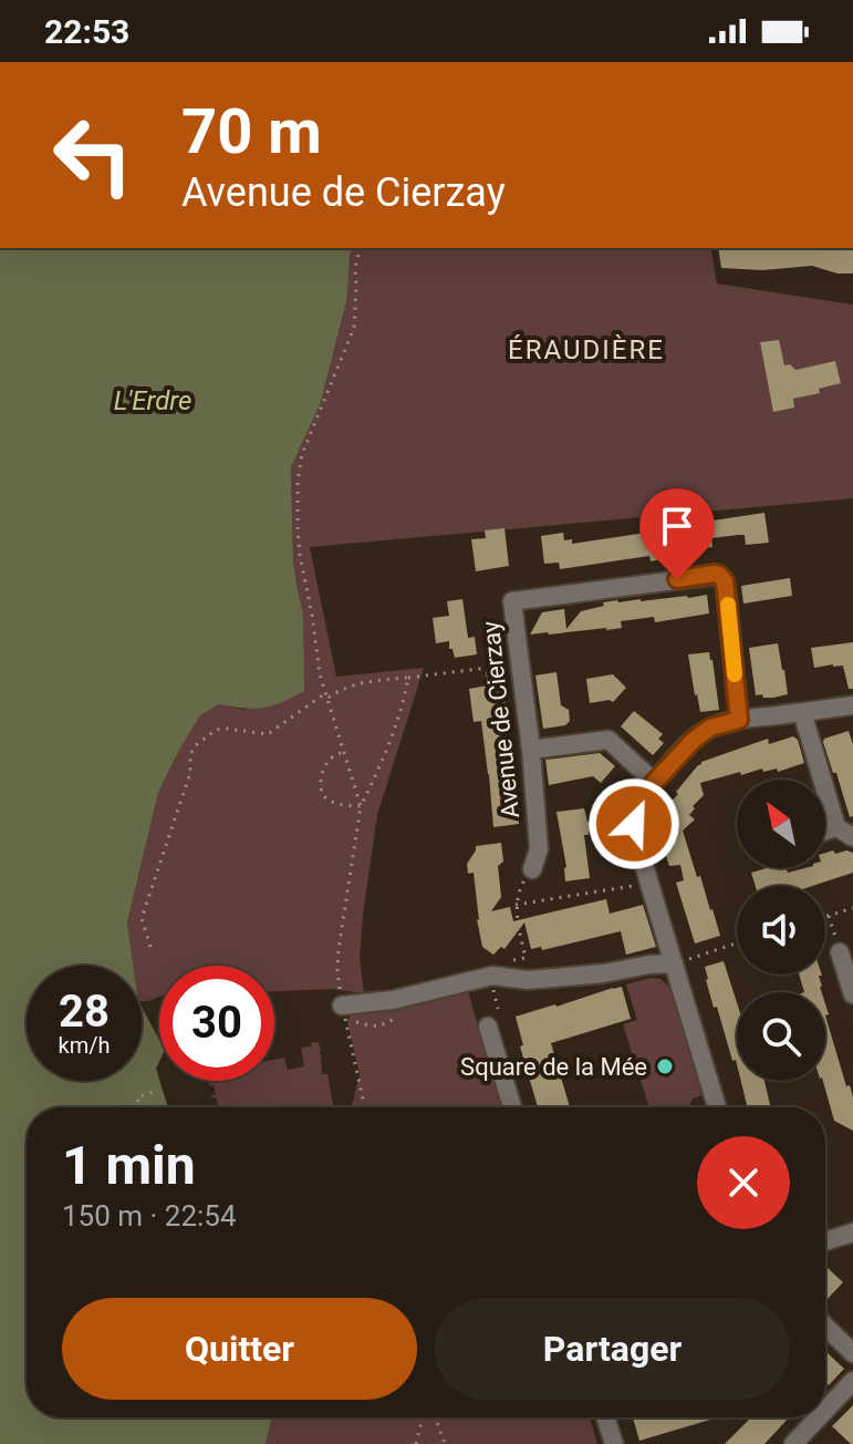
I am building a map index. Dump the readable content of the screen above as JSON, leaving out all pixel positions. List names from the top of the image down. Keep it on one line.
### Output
{"streets":{"street":["Avenue de Cierzay"]},"districts":["ÉRAUDIÈRE"],"water":["L'Erdre"],"places":["Square de la Mée"],"north":"top left","page":{"status":"22:53","turn":["70 m","Avenue de Cierzay"],"speed":"28 km/h","limit":"30","heading":["1 min","150 m · 22:54"],"buttons":["Quitter","Partager"]}}
